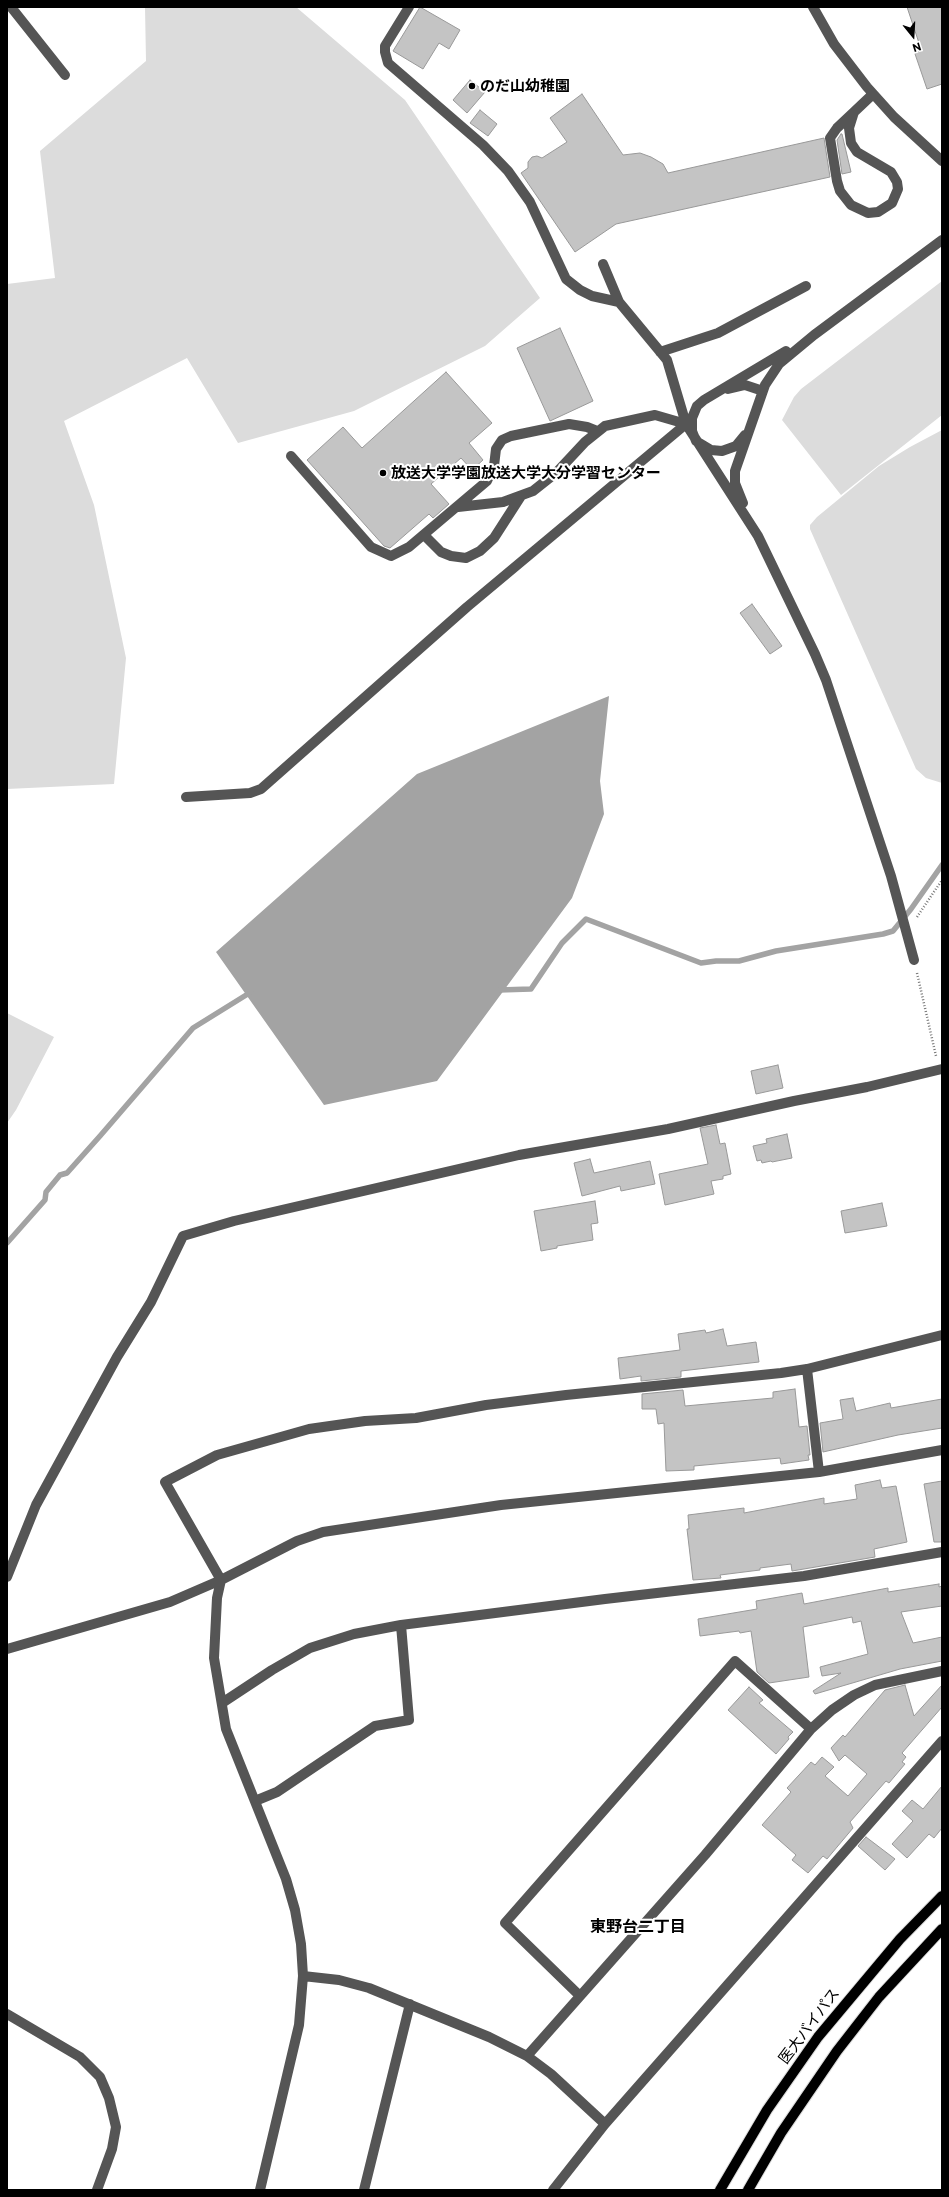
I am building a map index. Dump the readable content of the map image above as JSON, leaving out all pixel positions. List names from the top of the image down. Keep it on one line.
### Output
{"streets":{"main road":["医大バイパス"]},"districts":["東野台二丁目"],"places":["のだ山幼稚園","放送大学学園放送大学大分学習センター"],"north":"bottom"}
